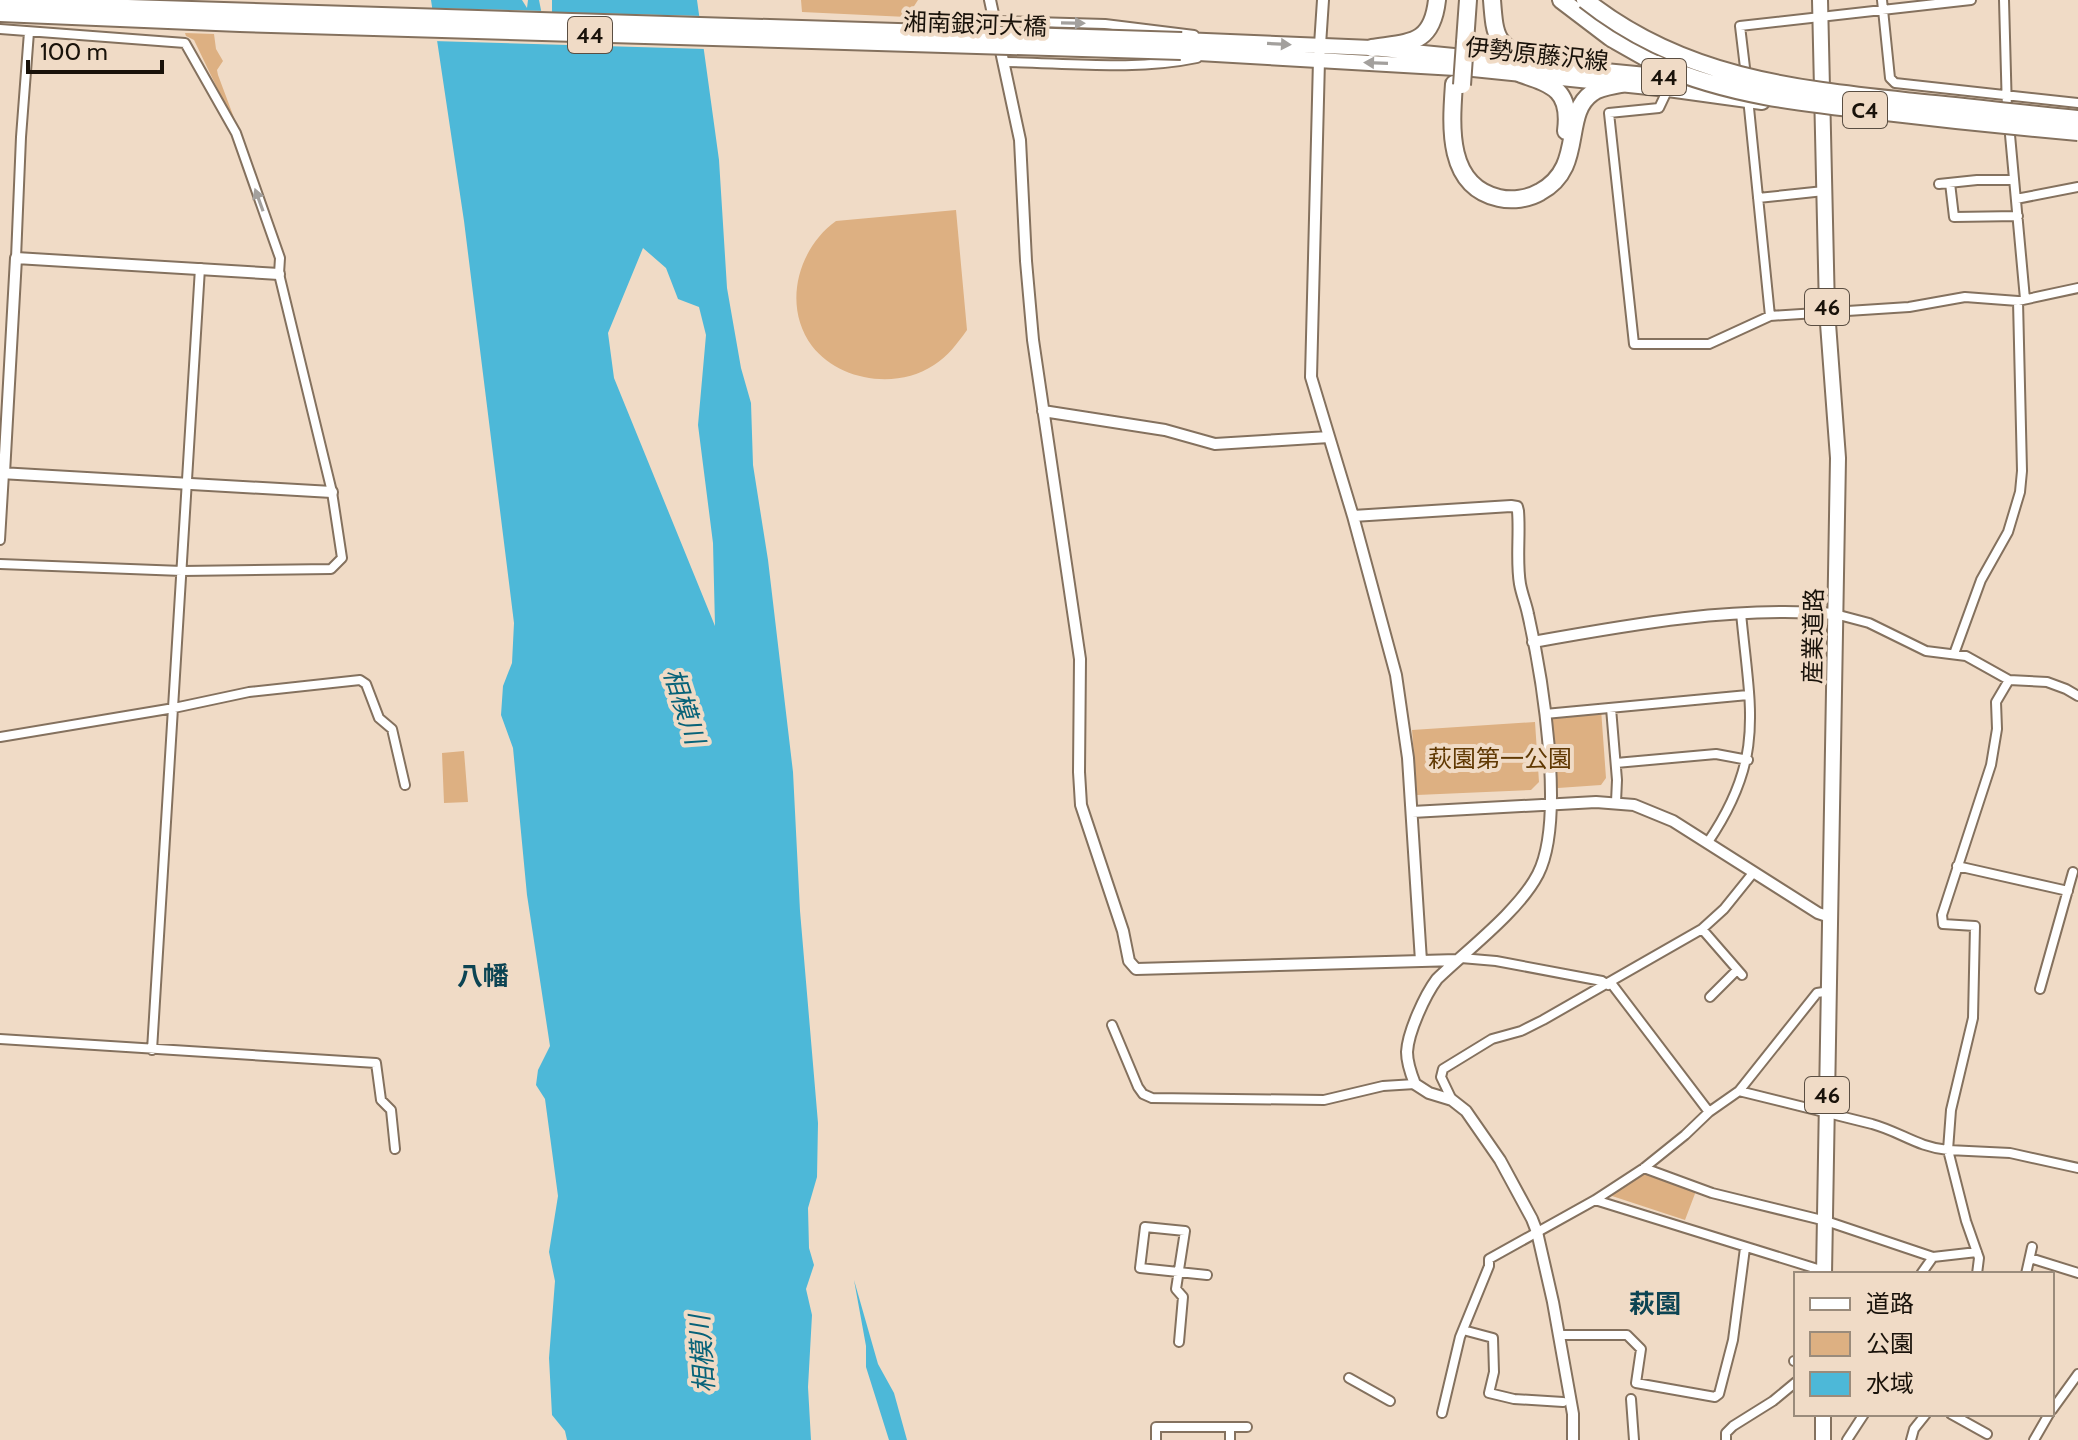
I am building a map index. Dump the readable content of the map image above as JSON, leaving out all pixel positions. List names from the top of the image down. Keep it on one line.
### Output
{"streets":{"highway":["C4"],"main road":["湘南銀河大橋","44","伊勢原藤沢線","46","産業道路"]},"crossings":[["湘南銀河大橋","伊勢原藤沢線"],["伊勢原藤沢線","C4"],["伊勢原藤沢線","産業道路"]],"districts":["八幡","萩園"],"water":["相模川"],"parks":["萩園第一公園"],"legend":["道路","公園","水域"],"scale_bar":"100 m"}
